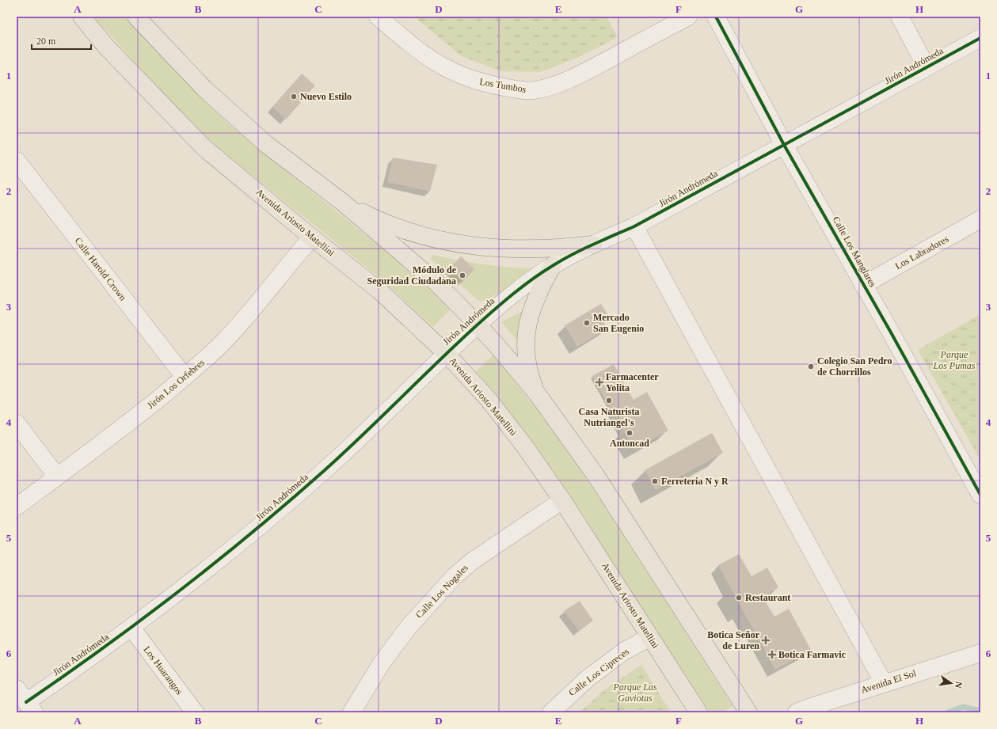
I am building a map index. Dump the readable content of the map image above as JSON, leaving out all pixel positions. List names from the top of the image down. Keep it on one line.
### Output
{"streets":{"main road":["Avenida Ariosto Matellini"],"street":["Jirón Andrómeda","Los Tumbos","Calle Los Manglares","Los Labradores","Calle Harold Crown","Jirón Los Orfebres","Calle Los Nogales","Los Huarangos","Calle Los Cipreces","Avenida El Sol"]},"crossings":[["Jirón Andrómeda","Avenida Ariosto Matellini"],["Jirón Andrómeda","Calle Los Manglares"],["Jirón Andrómeda","Los Huarangos"],["Avenida Ariosto Matellini","Jirón Los Orfebres"],["Avenida Ariosto Matellini","Calle Los Nogales"],["Avenida Ariosto Matellini","Calle Los Cipreces"],["Calle Los Manglares","Los Labradores"],["Calle Harold Crown","Jirón Los Orfebres"]],"parks":["Parque Los Pumas","Parque Las Gaviotas"],"places":{"other":["Nuevo Estilo","Módulo de Seguridad Ciudadana","Mercado San Eugenio","Colegio San Pedro de Chorrillos","Casa Naturista Nutriangel's","Antoncad","Ferretería N y R","Restaurant"],"health":["Farmacenter Yolita","Botica Señor de Luren","Botica Farmavic"]},"scale_bar":"20 m","north":"right","grid":{"columns":["A","B","C","D","E","F","G","H"],"rows":["1","2","3","4","5","6"]}}
